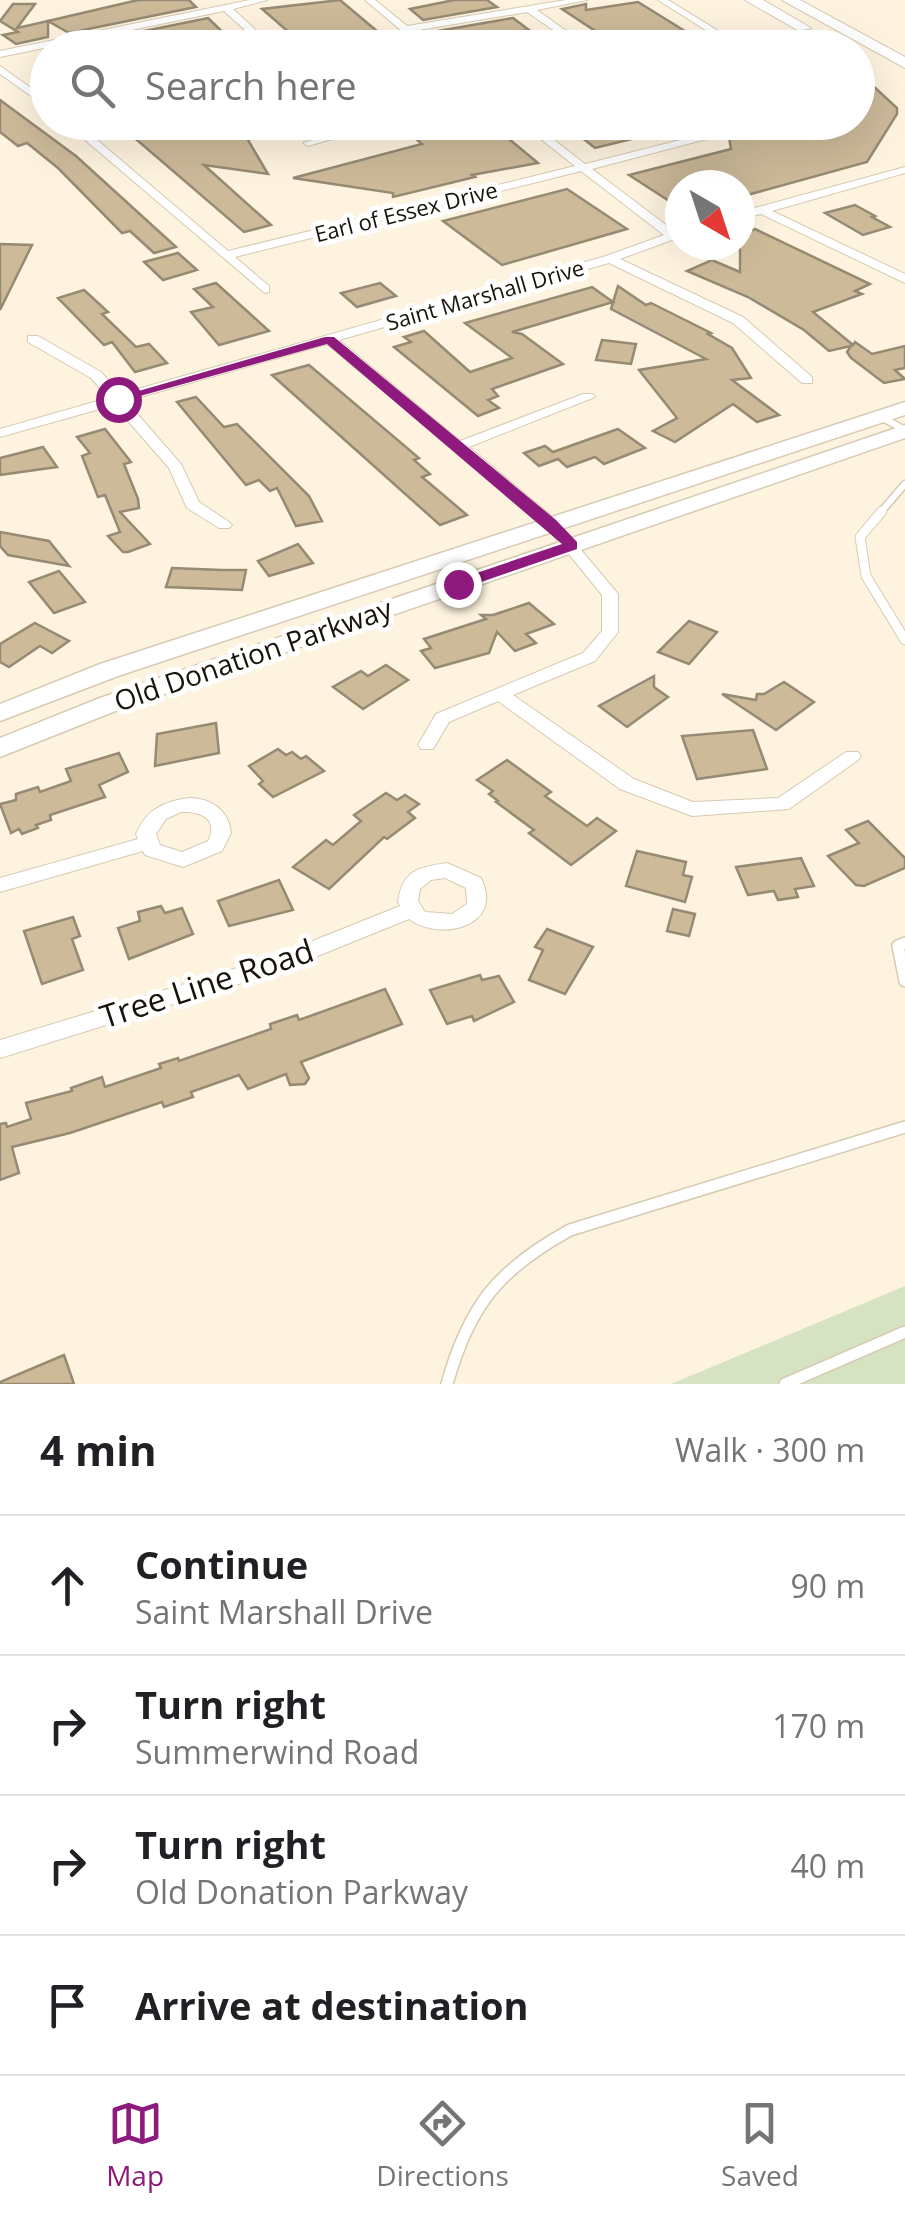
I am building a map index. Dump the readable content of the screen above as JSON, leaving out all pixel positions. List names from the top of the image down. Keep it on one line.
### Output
{"streets":{"street":["Earl of Essex Drive","Saint Marshall Drive","Old Donation Parkway","Tree Line Road"]},"north":"bottom right","page":{"search":"Search here","heading":["4 min","Walk · 300 m"],"list":[["Continue","Saint Marshall Drive","90 m"],["Turn right","Summerwind Road","170 m"],["Turn right","Old Donation Parkway","40 m"],"Arrive at destination"],"nav":["Map","Directions","Saved"]}}
